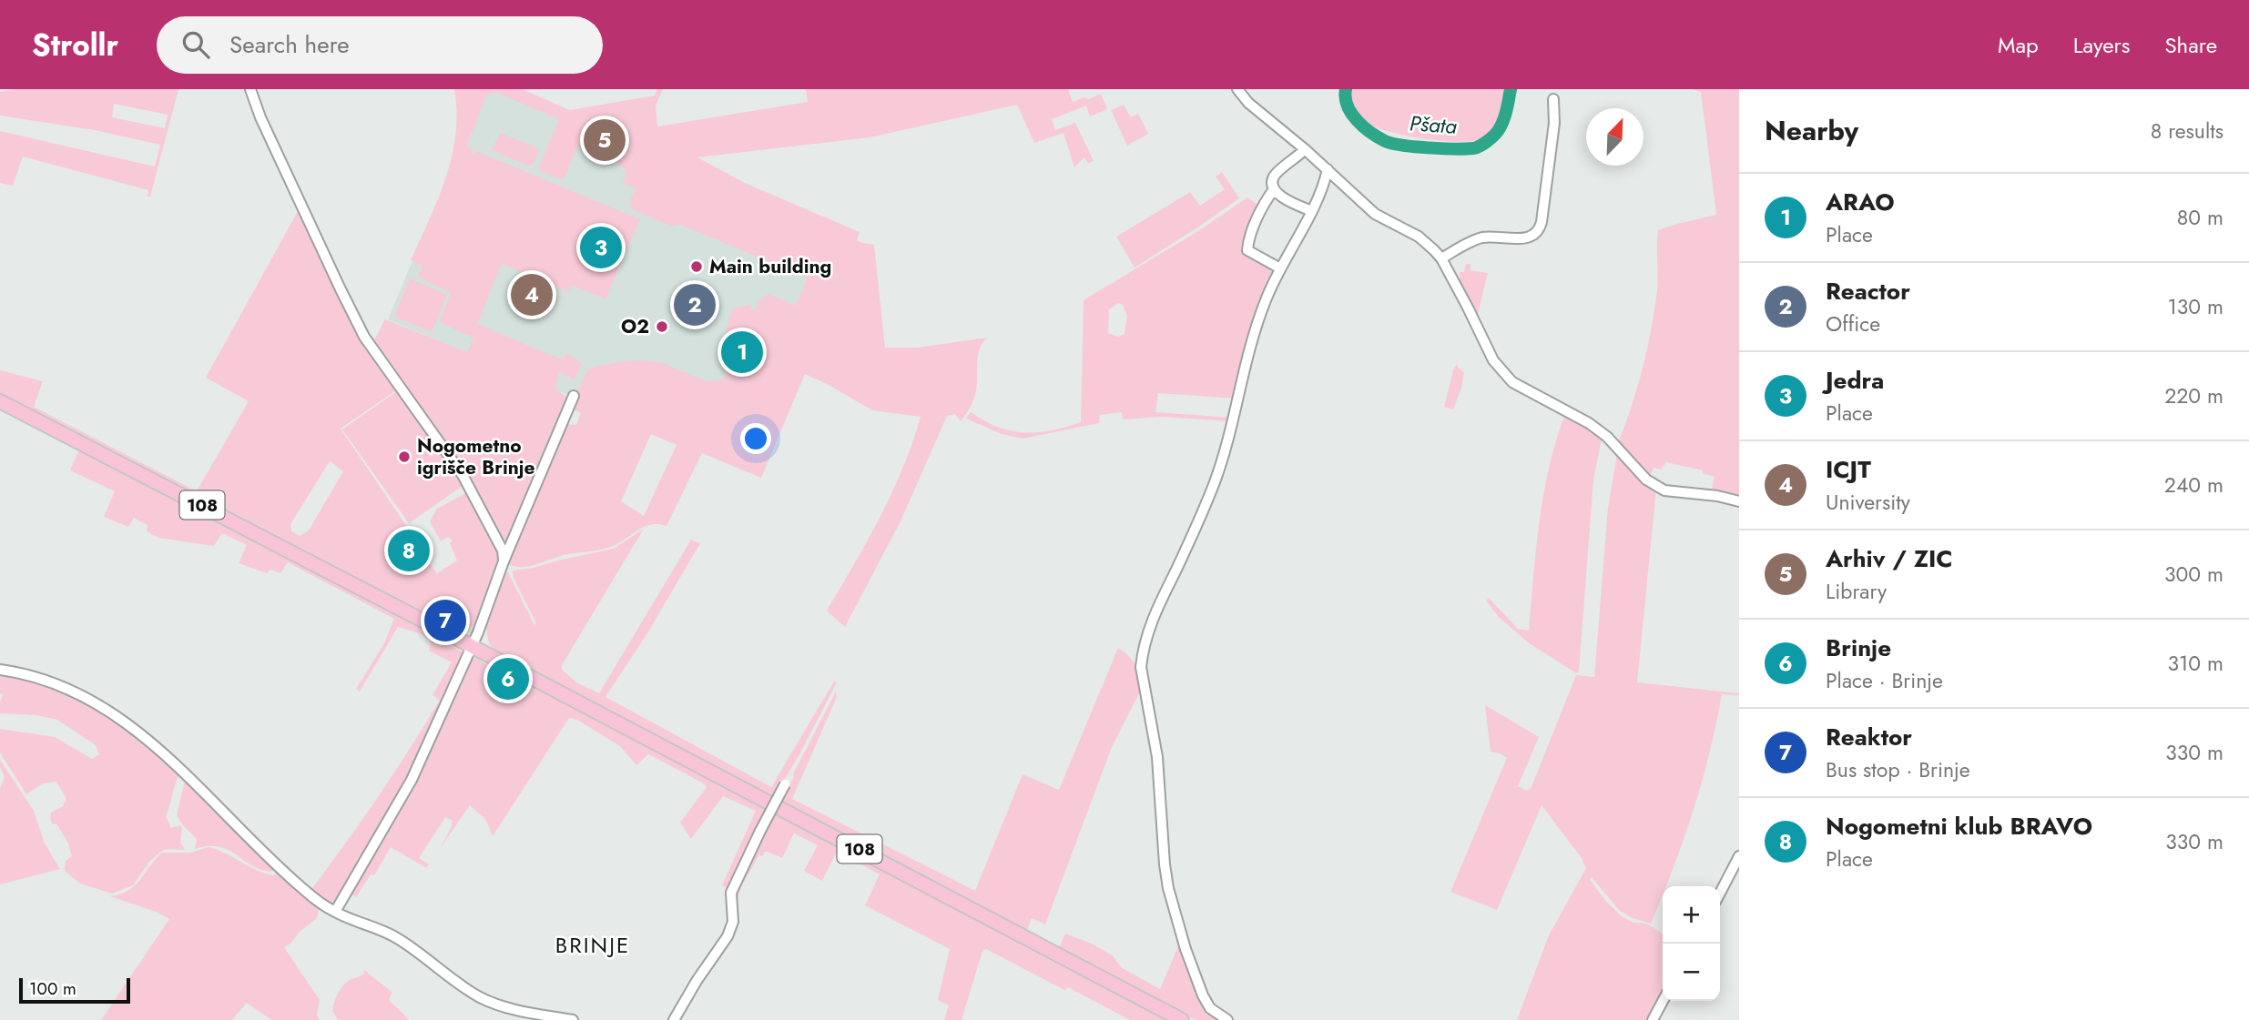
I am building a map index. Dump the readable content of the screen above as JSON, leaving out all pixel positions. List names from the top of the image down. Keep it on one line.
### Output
{"streets":{"main road":["108"]},"districts":["BRINJE"],"water":["Pšata"],"places":["Main building","O2","Nogometno igrišče Brinje"],"scale_bar":"100 m","north":"top right","page":{"header":"Strollr","search":"Search here","nav":["Map","Layers","Share"],"heading":["Nearby","8 results"],"pins":["5","3","4","2","1","8","7","6"],"list":[{"mark":"1","name":"ARAO","note":"Place","value":"80 m"},{"mark":"2","name":"Reactor","note":"Office","value":"130 m"},{"mark":"3","name":"Jedra","note":"Place","value":"220 m"},{"mark":"4","name":"ICJT","note":"University","value":"240 m"},{"mark":"5","name":"Arhiv / ZIC","note":"Library","value":"300 m"},{"mark":"6","name":"Brinje","note":"Place · Brinje","value":"310 m"},{"mark":"7","name":"Reaktor","note":"Bus stop · Brinje","value":"330 m"},{"mark":"8","name":"Nogometni klub BRAVO","note":"Place","value":"330 m"}],"map_buttons":["+","−"],"scale":"100 m"}}
